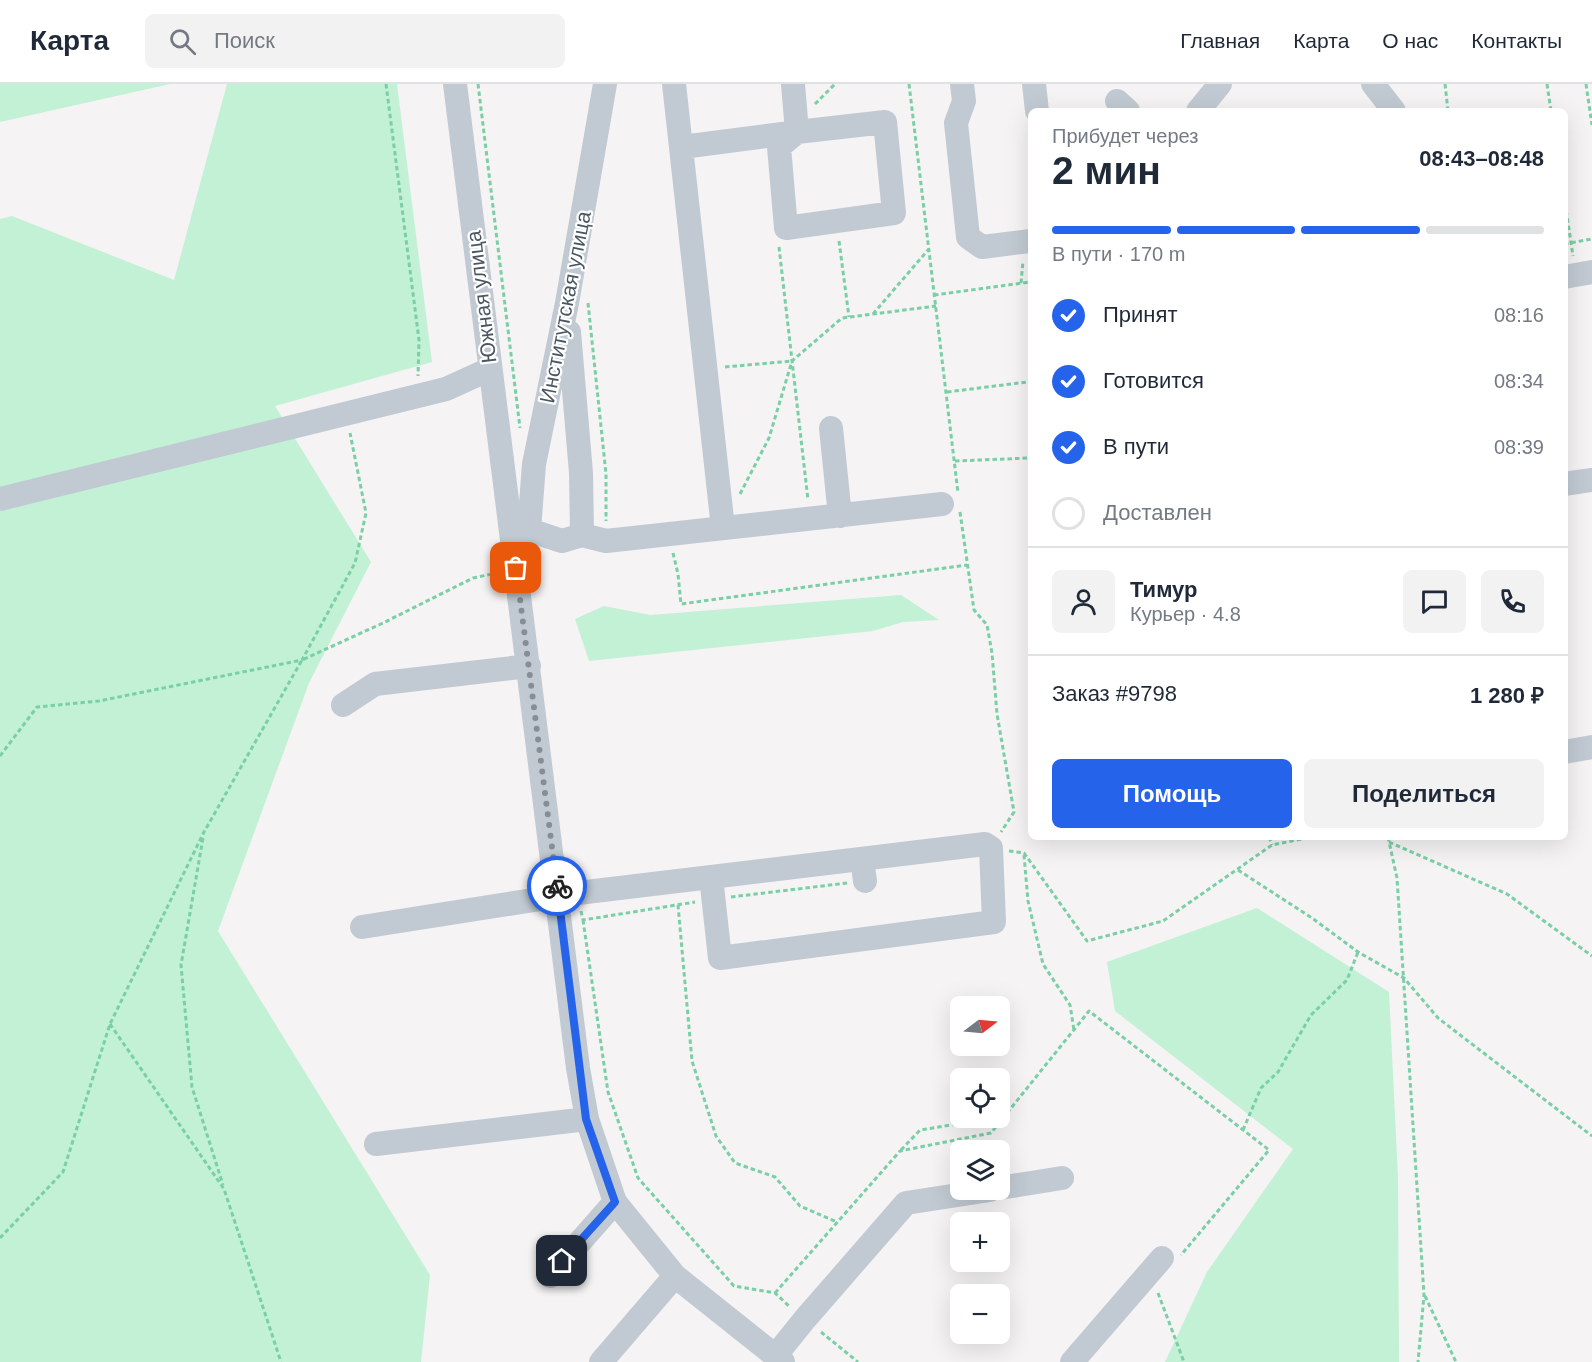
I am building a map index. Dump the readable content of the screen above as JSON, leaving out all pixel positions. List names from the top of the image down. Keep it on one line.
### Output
{"streets":{"street":["Южная улица","Институтская улица"]},"crossings":[["Южная улица","Институтская улица"]],"north":"right","page":{"header":"Карта","search":"Поиск","nav":["Главная","Карта","О нас","Контакты"],"heading":["2 мин","Прибудет через","08:43–08:48"],"panel":["Тимур","Курьер · 4.8","Заказ #9798","1 280 ₽"],"bar":"В пути · 170 m","list":[["Принят","08:16"],["Готовится","08:34"],["В пути","08:39"],"Доставлен"],"buttons":["Помощь","Поделиться"],"map_buttons":["+","−"]}}
